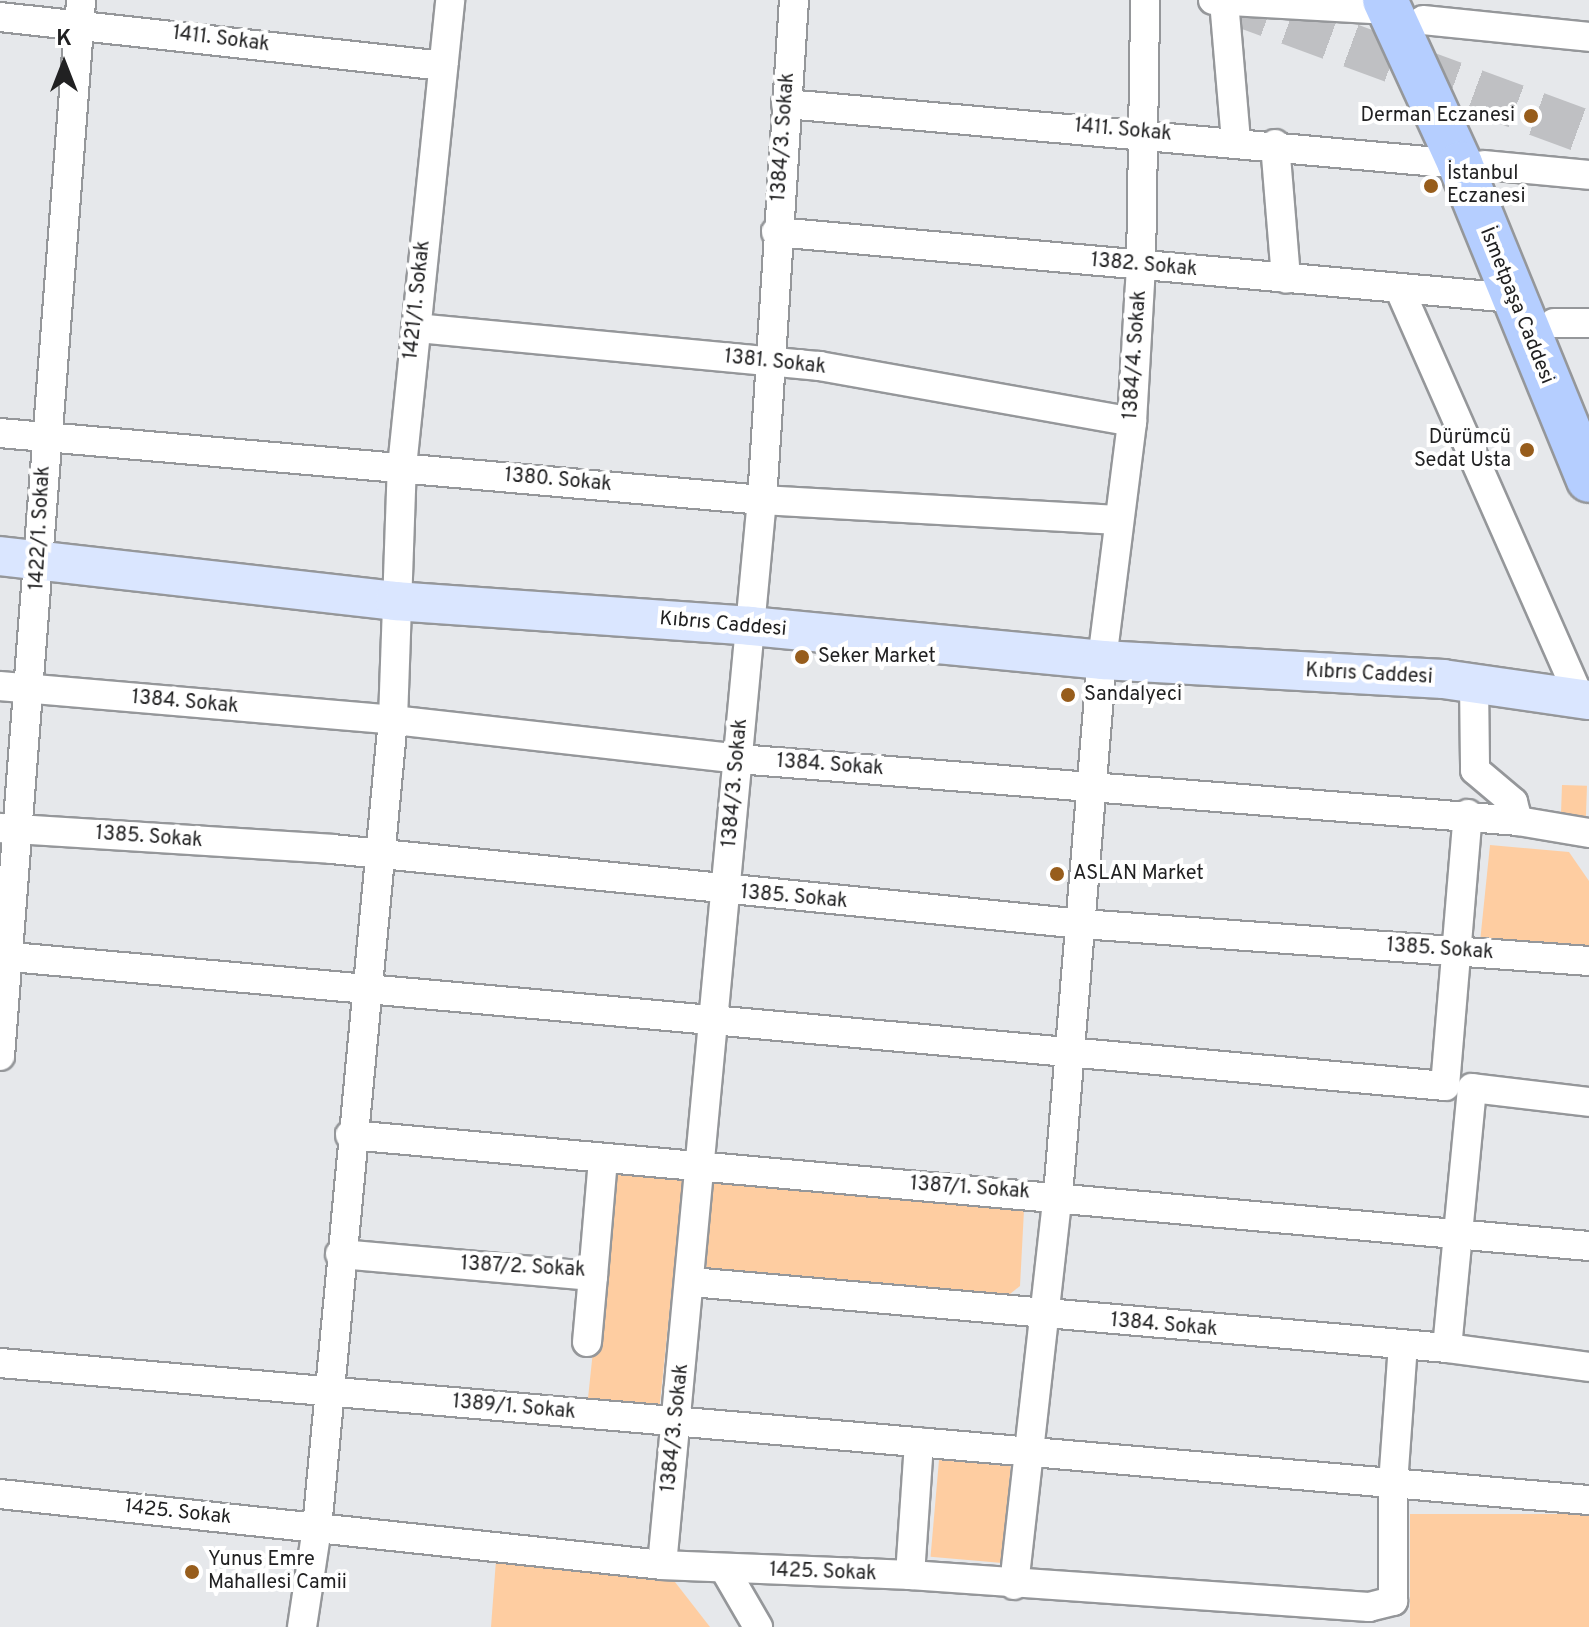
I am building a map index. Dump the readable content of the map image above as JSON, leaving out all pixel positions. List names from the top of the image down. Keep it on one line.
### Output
{"streets":{"main road":["İsmetpaşa Caddesi","Kıbrıs Caddesi"],"street":["1411. Sokak","1384/3. Sokak","1382. Sokak","1421/1. Sokak","1384/4. Sokak","1381. Sokak","1380. Sokak","1422/1. Sokak","1384. Sokak","1385. Sokak","1387/1. Sokak","1387/2. Sokak","1389/1. Sokak","1425. Sokak"]},"crossings":[["1411. Sokak","1384/3. Sokak"],["1411. Sokak","1421/1. Sokak"],["1411. Sokak","İsmetpaşa Caddesi"],["1411. Sokak","1384/4. Sokak"],["1411. Sokak","1422/1. Sokak"],["1384/3. Sokak","1382. Sokak"],["1384/3. Sokak","1381. Sokak"],["1384/3. Sokak","1380. Sokak"],["1384/3. Sokak","Kıbrıs Caddesi"],["1384/3. Sokak","1384. Sokak"],["1384/3. Sokak","1385. Sokak"],["1384/3. Sokak","1387/1. Sokak"],["1384/3. Sokak","1389/1. Sokak"],["1384/3. Sokak","1425. Sokak"],["1382. Sokak","İsmetpaşa Caddesi"],["1382. Sokak","1384/4. Sokak"],["1421/1. Sokak","1381. Sokak"],["1421/1. Sokak","1380. Sokak"],["1421/1. Sokak","Kıbrıs Caddesi"],["1421/1. Sokak","1384. Sokak"],["1421/1. Sokak","1385. Sokak"],["1421/1. Sokak","1387/1. Sokak"],["1421/1. Sokak","1387/2. Sokak"],["1421/1. Sokak","1389/1. Sokak"],["1421/1. Sokak","1425. Sokak"],["1384/4. Sokak","1381. Sokak"],["1384/4. Sokak","1380. Sokak"],["1384/4. Sokak","Kıbrıs Caddesi"],["1384/4. Sokak","1384. Sokak"],["1384/4. Sokak","1385. Sokak"],["1384/4. Sokak","1387/1. Sokak"],["1384/4. Sokak","1389/1. Sokak"],["1384/4. Sokak","1425. Sokak"],["1380. Sokak","1422/1. Sokak"],["1422/1. Sokak","Kıbrıs Caddesi"],["1422/1. Sokak","1384. Sokak"],["1422/1. Sokak","1385. Sokak"],["1384. Sokak","1425. Sokak"],["1387/1. Sokak","1387/2. Sokak"],["1389/1. Sokak","1425. Sokak"]],"places":["Derman Eczanesi","İstanbul Eczanesi","Dürümcü Sedat Usta","Seker Market","Sandalyeci","ASLAN Market","Yunus Emre Mahallesi Camii"],"north":"top"}
